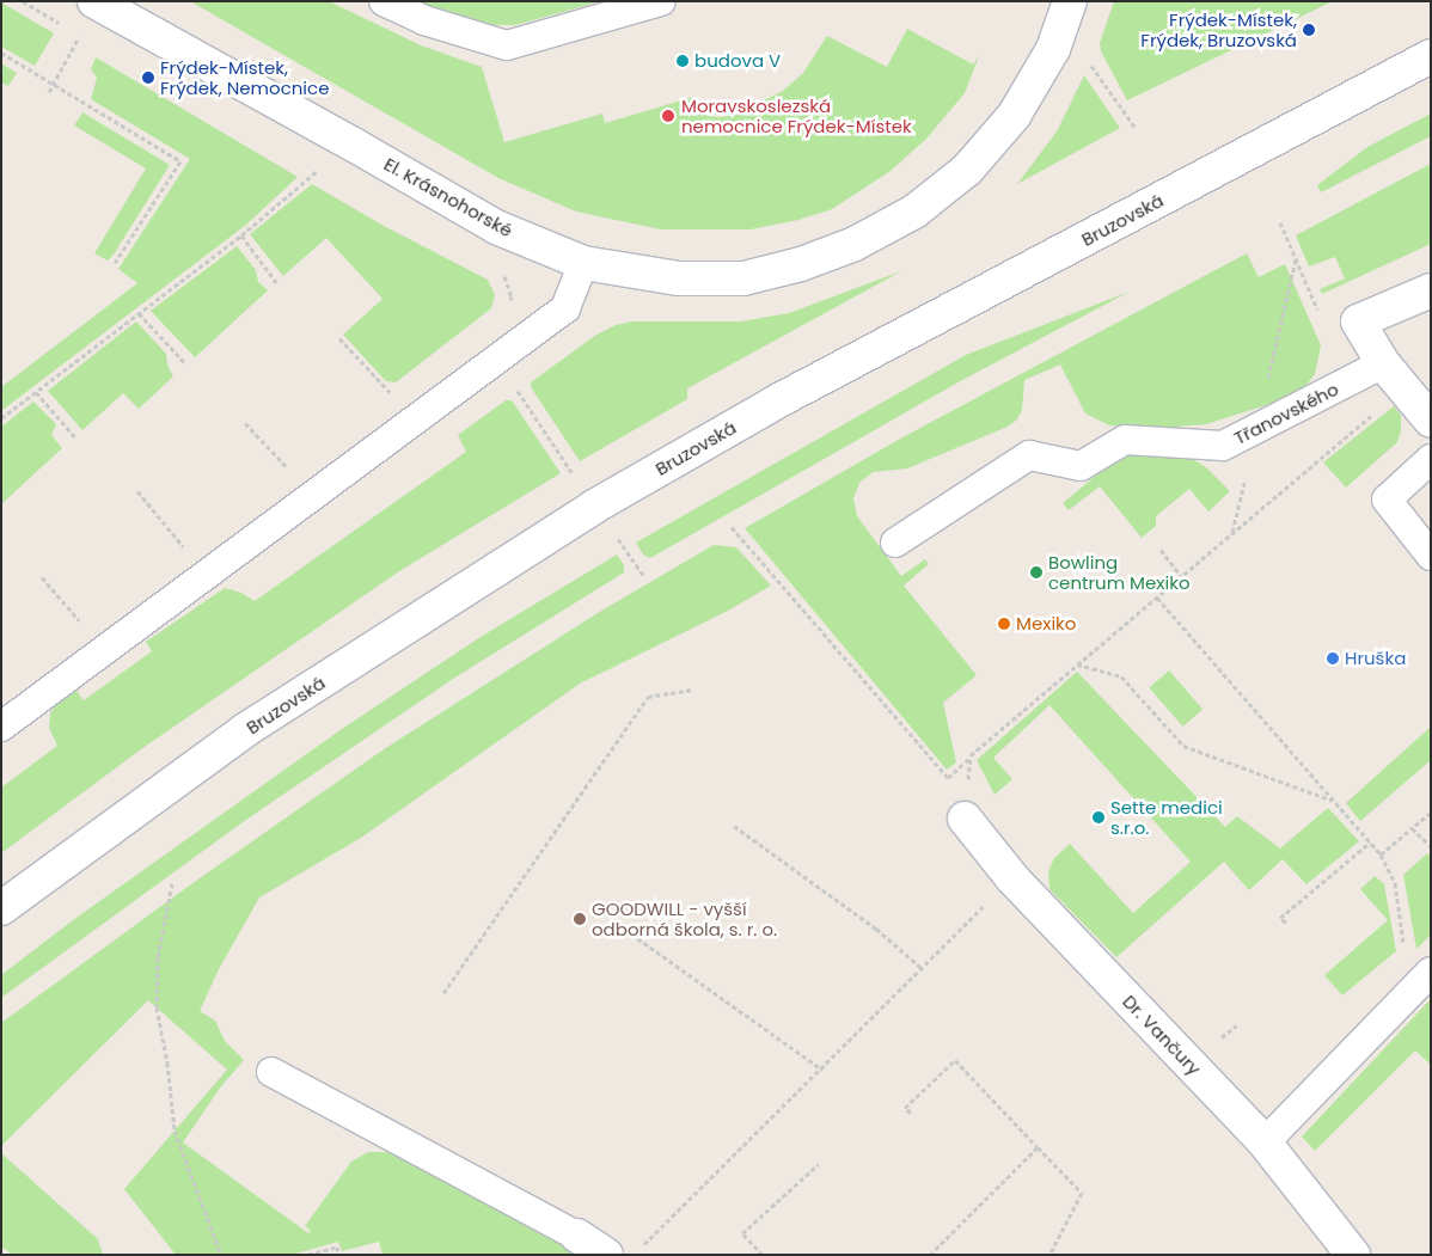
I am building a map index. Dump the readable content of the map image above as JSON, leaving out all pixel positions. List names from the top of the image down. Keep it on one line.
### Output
{"streets":{"street":["El. Krásnohorské","Bruzovská","Dr. Vančury"],"lane":["Třanovského"]},"places":["Frýdek-Místek, Frýdek, Bruzovská","budova V","Frýdek-Místek, Frýdek, Nemocnice","Moravskoslezská nemocnice Frýdek-Místek","Bowling centrum Mexiko","Mexiko","Hruška","Sette medici s.r.o.","GOODWILL - vyšší odborná škola, s. r. o."]}
